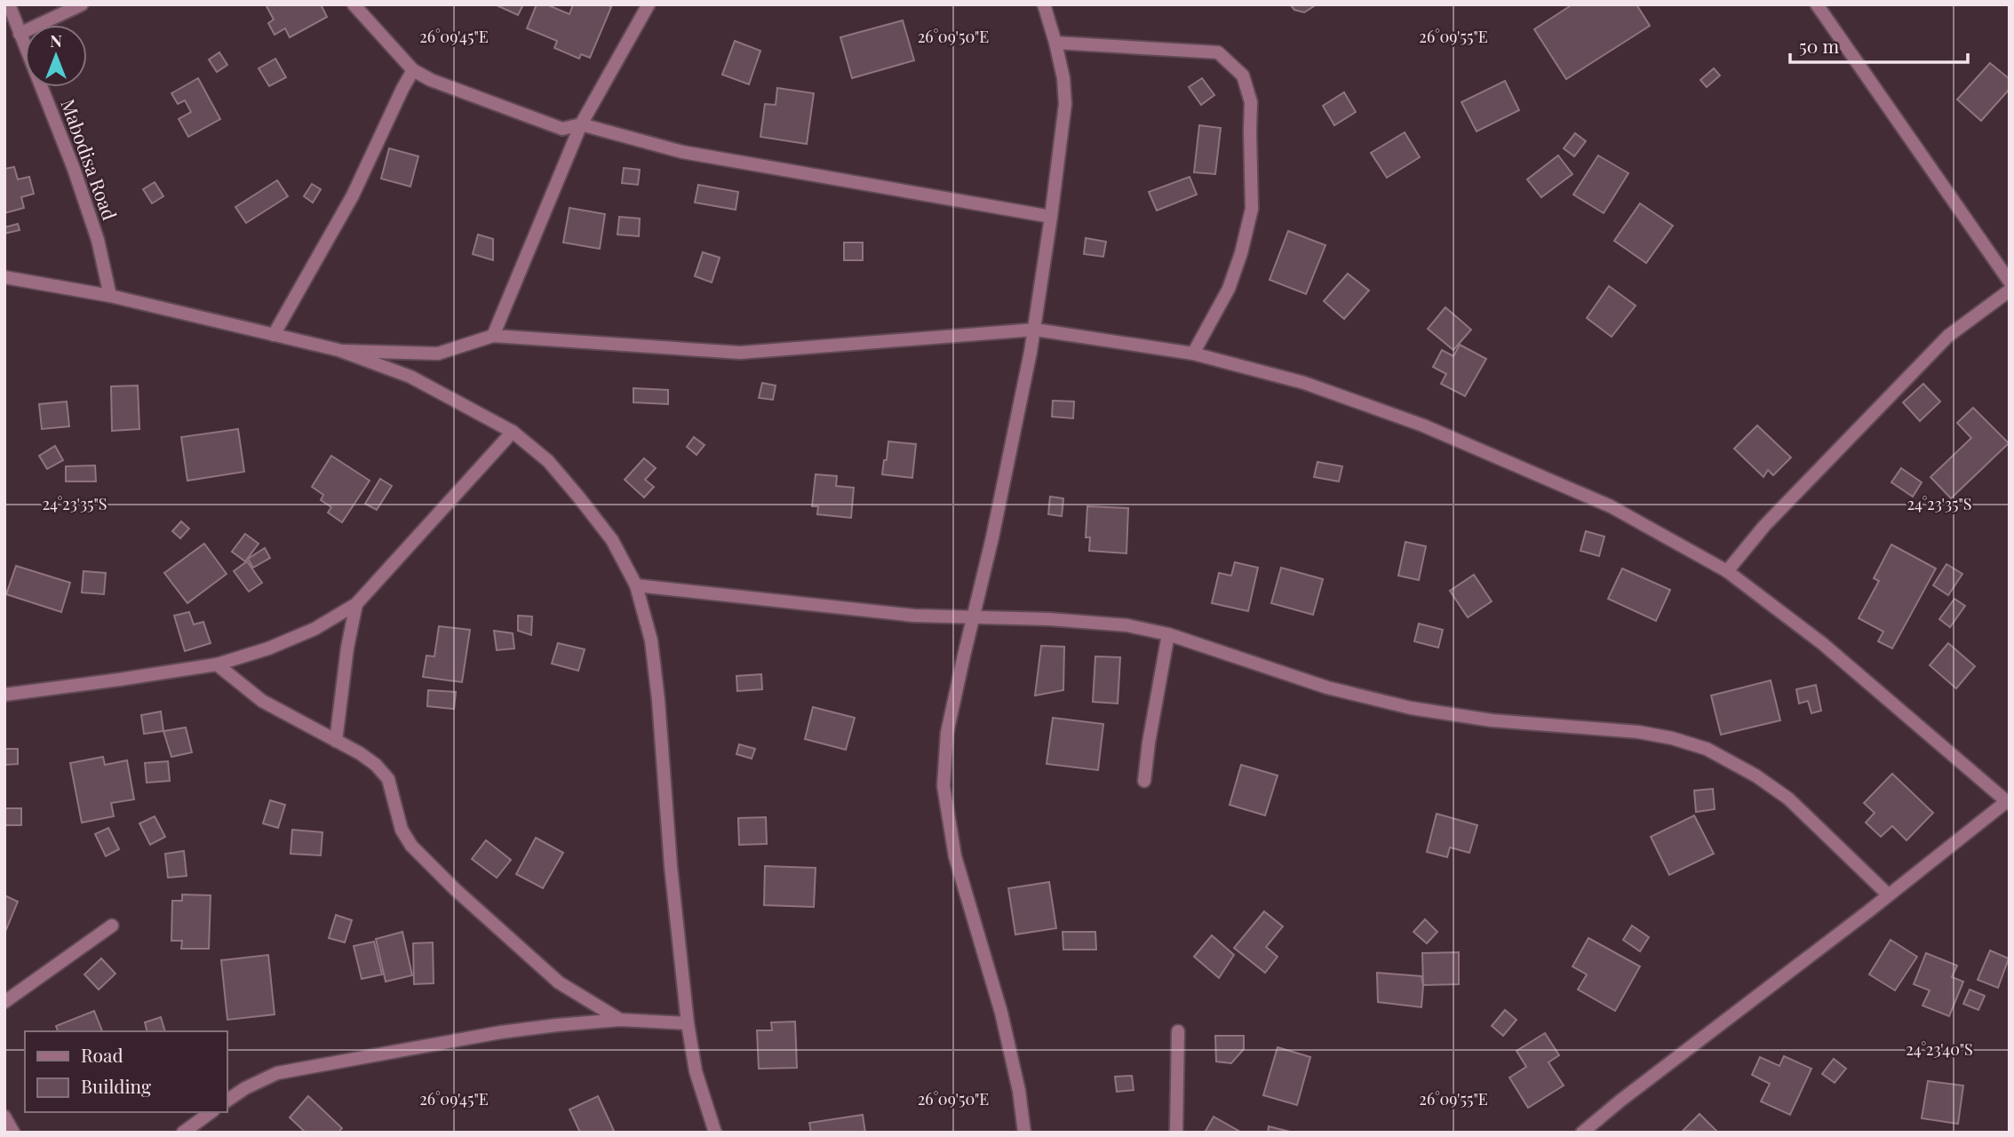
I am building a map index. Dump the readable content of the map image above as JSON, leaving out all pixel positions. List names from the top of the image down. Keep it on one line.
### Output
{"streets":{"street":["Mabodisa Road"]},"legend":["Road","Building"],"scale_bar":"50 m","north":"top","coordinates":["26°09'45\"E","26°09'50\"E","26°09'55\"E","24°23'35\"S","24°23'40\"S"]}
